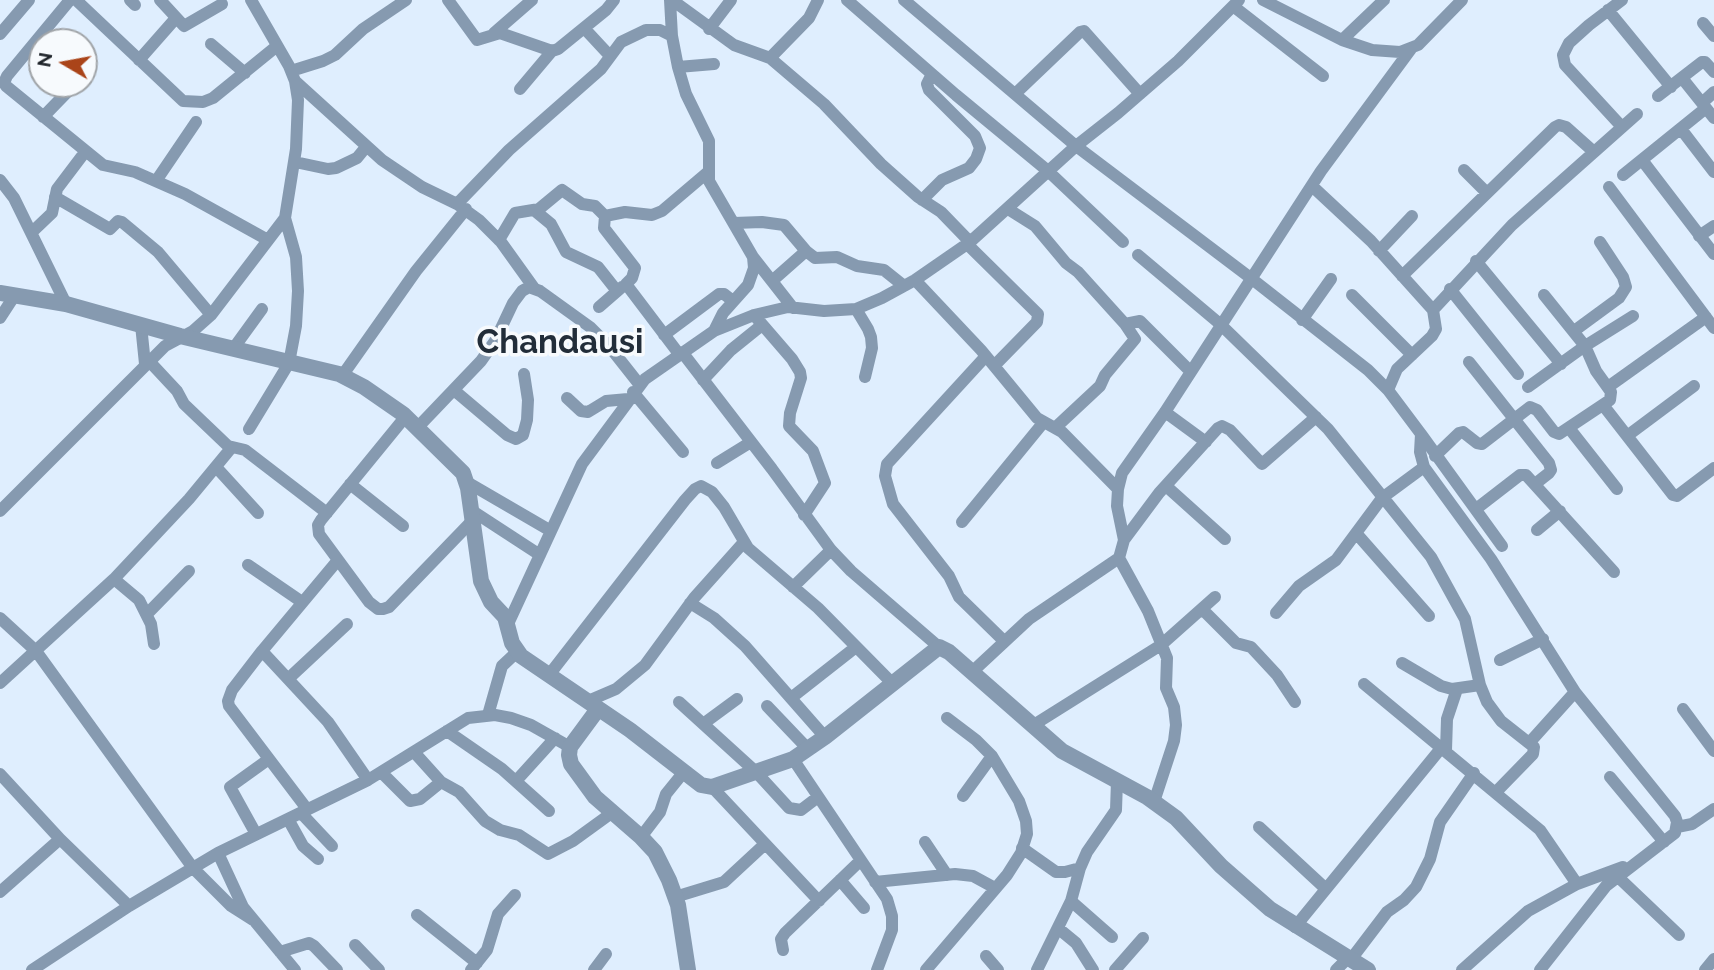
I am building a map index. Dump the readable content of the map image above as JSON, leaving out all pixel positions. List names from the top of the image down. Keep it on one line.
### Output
{"districts":["Chandausi"],"north":"left"}
